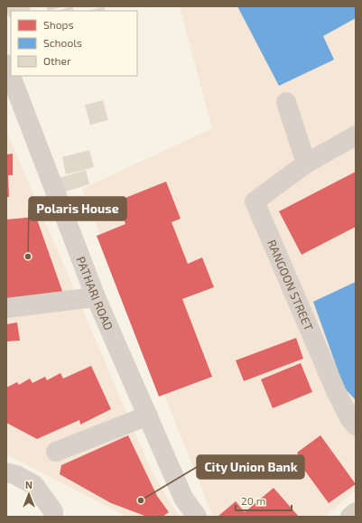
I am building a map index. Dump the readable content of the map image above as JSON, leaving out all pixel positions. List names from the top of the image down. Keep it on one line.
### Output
{"streets":{"street":["RANGOON STREET","PATHARI ROAD"]},"places":["Polaris House","City Union Bank"],"legend":["Shops","Schools","Other"],"scale_bar":"20 m","north":"top"}
